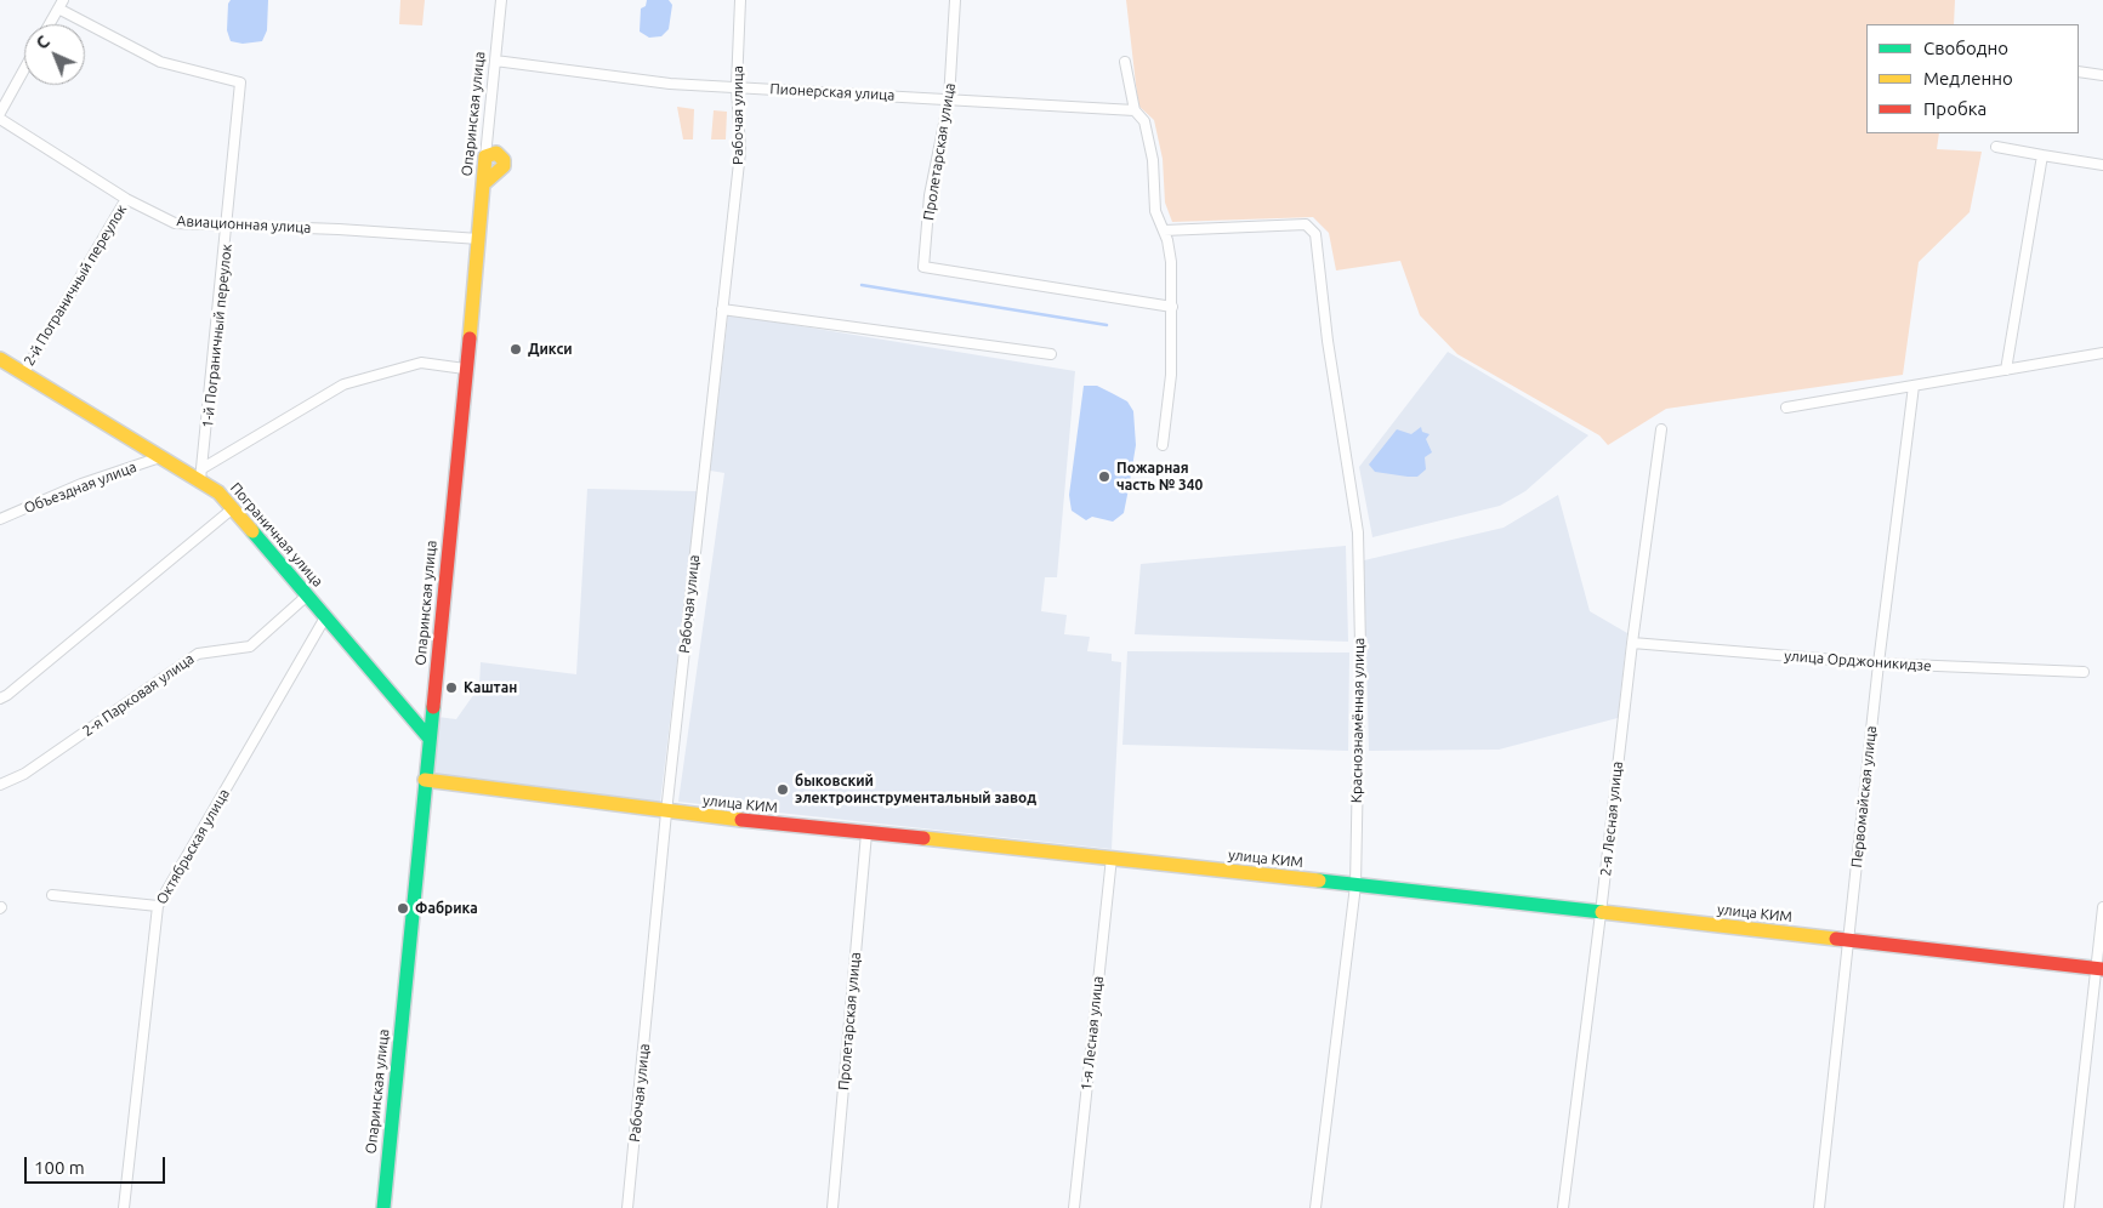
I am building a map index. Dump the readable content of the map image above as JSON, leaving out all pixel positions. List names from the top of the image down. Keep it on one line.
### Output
{"streets":{"main road":["Опаринская улица","Пограничная улица","улица КИМ"],"street":["Пионерская улица","Рабочая улица","Пролетарская улица","Авиационная улица","2-й Пограничный переулок","1-й Пограничный переулок","Объездная улица","улица Орджоникидзе","2-я Парковая улица","Краснознамённая улица","Первомайская улица","2-я Лесная улица","Октябрьская улица","1-я Лесная улица"]},"crossings":[["Пионерская улица","Опаринская улица"],["Пионерская улица","Рабочая улица"],["Пионерская улица","Пролетарская улица"],["Опаринская улица","Авиационная улица"],["Опаринская улица","Пограничная улица"],["Опаринская улица","улица КИМ"],["Рабочая улица","улица КИМ"],["Пролетарская улица","улица КИМ"],["Авиационная улица","2-й Пограничный переулок"],["Авиационная улица","1-й Пограничный переулок"],["2-й Пограничный переулок","Пограничная улица"],["1-й Пограничный переулок","Пограничная улица"],["Объездная улица","Пограничная улица"],["Пограничная улица","2-я Парковая улица"],["Пограничная улица","Октябрьская улица"],["улица Орджоникидзе","Первомайская улица"],["улица Орджоникидзе","2-я Лесная улица"],["Краснознамённая улица","улица КИМ"],["Первомайская улица","улица КИМ"],["улица КИМ","2-я Лесная улица"],["улица КИМ","1-я Лесная улица"]],"places":["Дикси","Пожарная часть № 340","Каштан","быковский электроинструментальный завод","Фабрика"],"legend":["Свободно","Медленно","Пробка"],"scale_bar":"100 m","north":"top left"}
